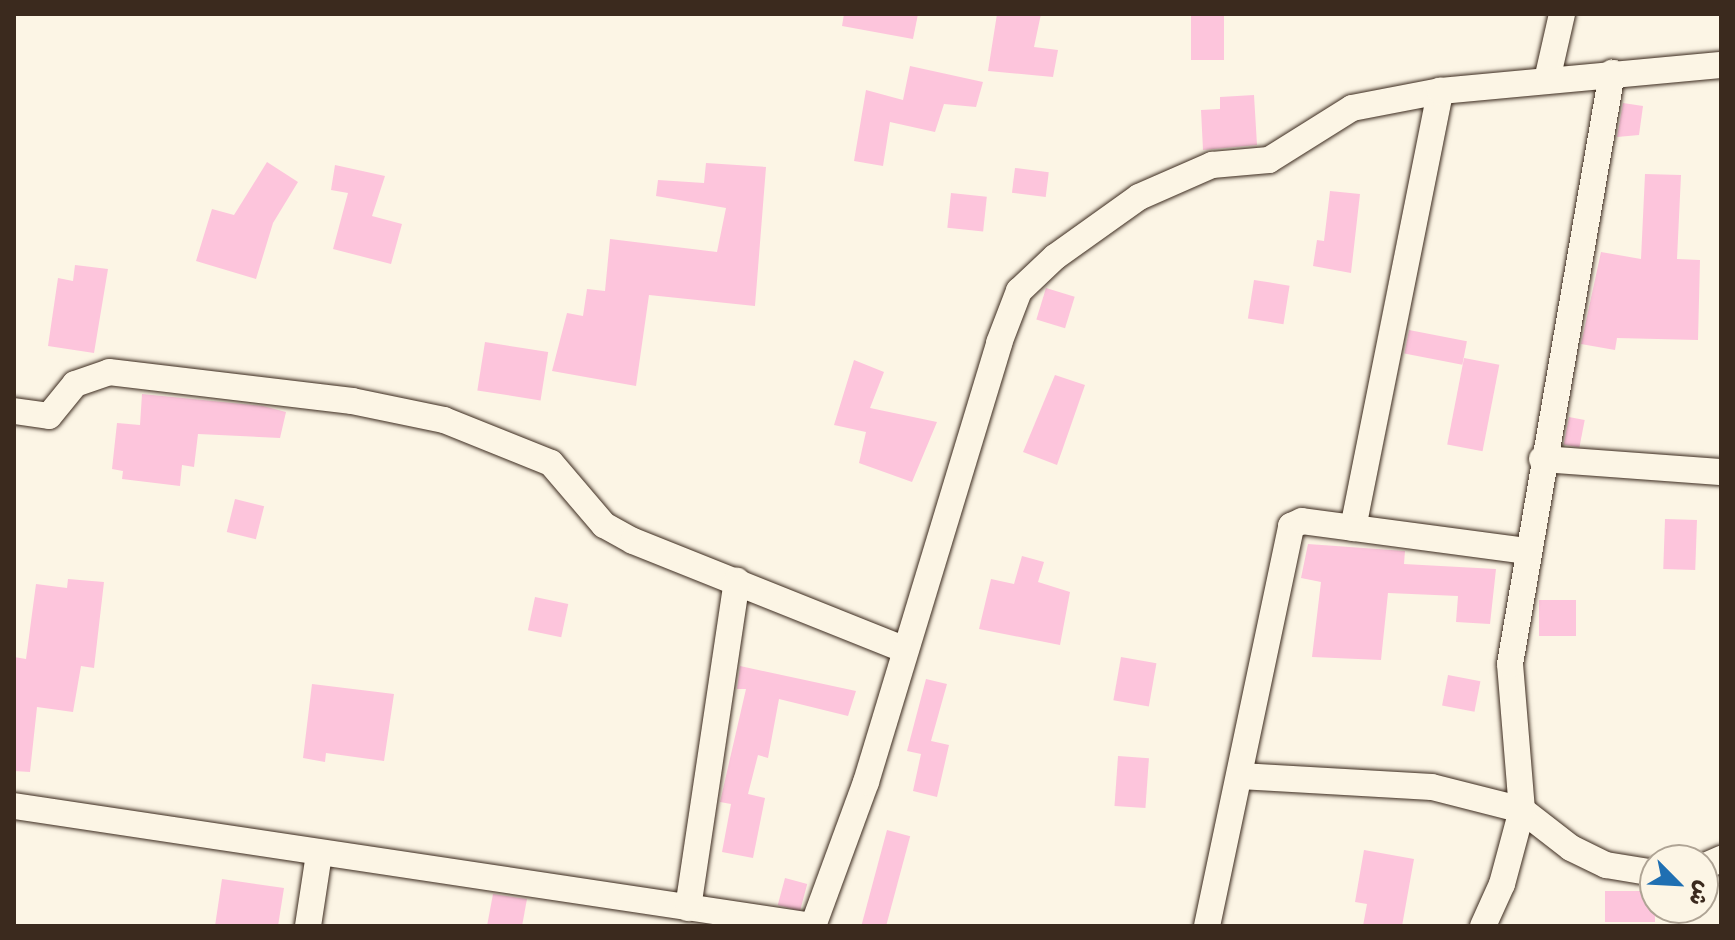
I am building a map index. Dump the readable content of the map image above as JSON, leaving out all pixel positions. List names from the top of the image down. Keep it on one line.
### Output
{"north":"bottom right"}
